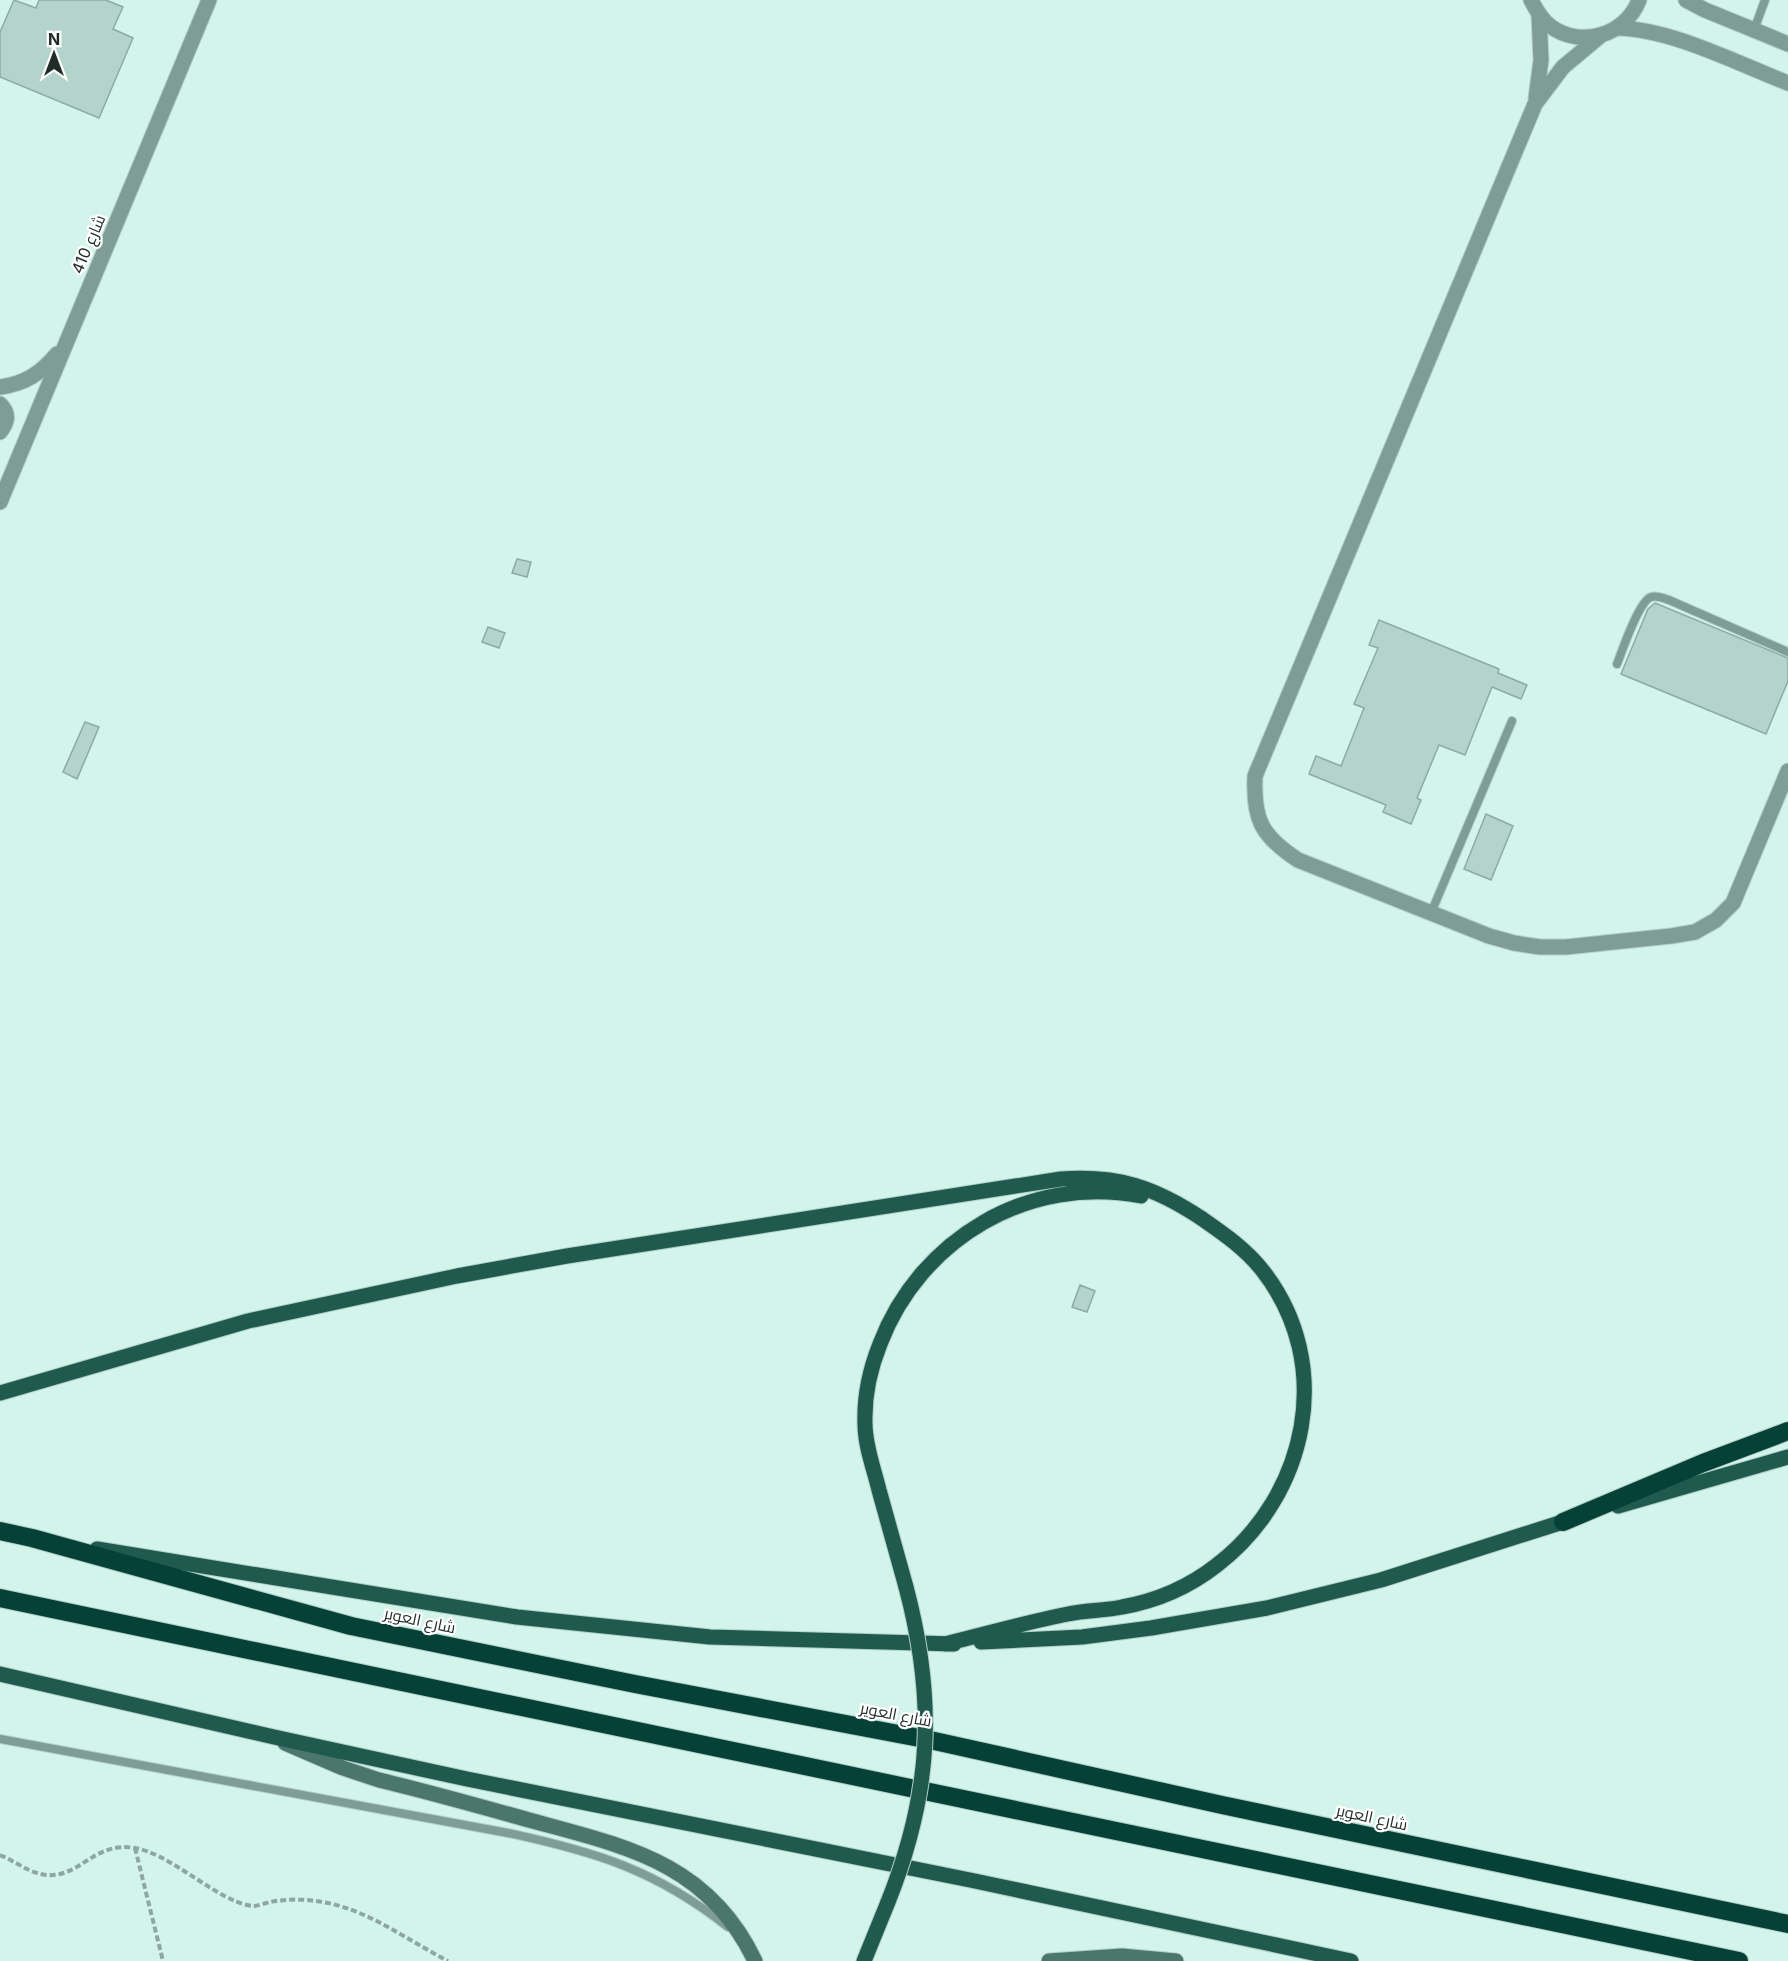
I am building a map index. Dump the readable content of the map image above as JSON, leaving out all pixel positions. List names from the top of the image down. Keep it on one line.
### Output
{"streets":{"highway":["شارع العوير"],"street":["شارع 410"]},"north":"top"}
